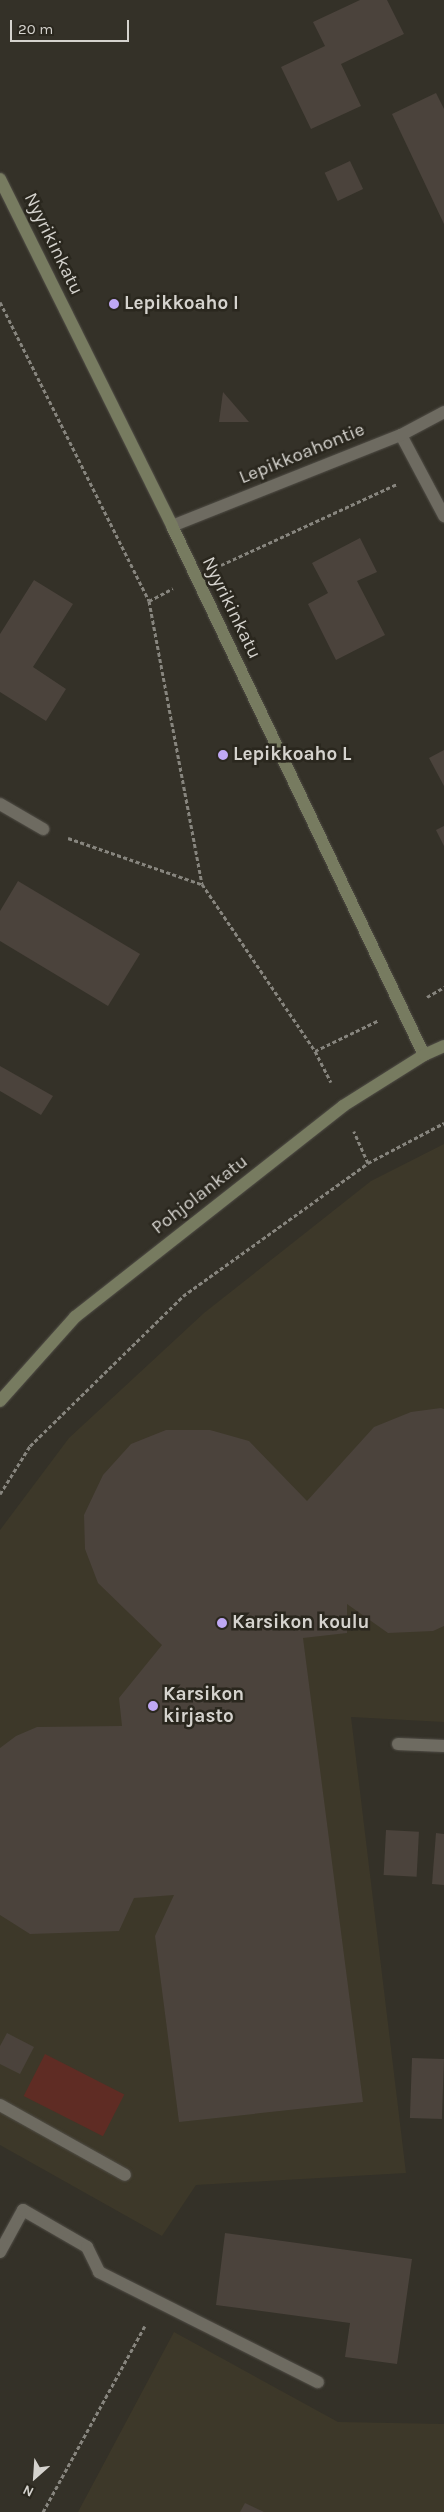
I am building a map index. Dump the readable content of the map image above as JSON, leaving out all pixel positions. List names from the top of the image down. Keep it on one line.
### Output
{"streets":{"street":["Nyyrikinkatu","Lepikkoahontie","Pohjolankatu"]},"crossings":[["Nyyrikinkatu","Lepikkoahontie"],["Nyyrikinkatu","Pohjolankatu"]],"places":["Lepikkoaho I","Lepikkoaho L","Karsikon koulu","Karsikon kirjasto"],"scale_bar":"20 m","north":"bottom left"}
